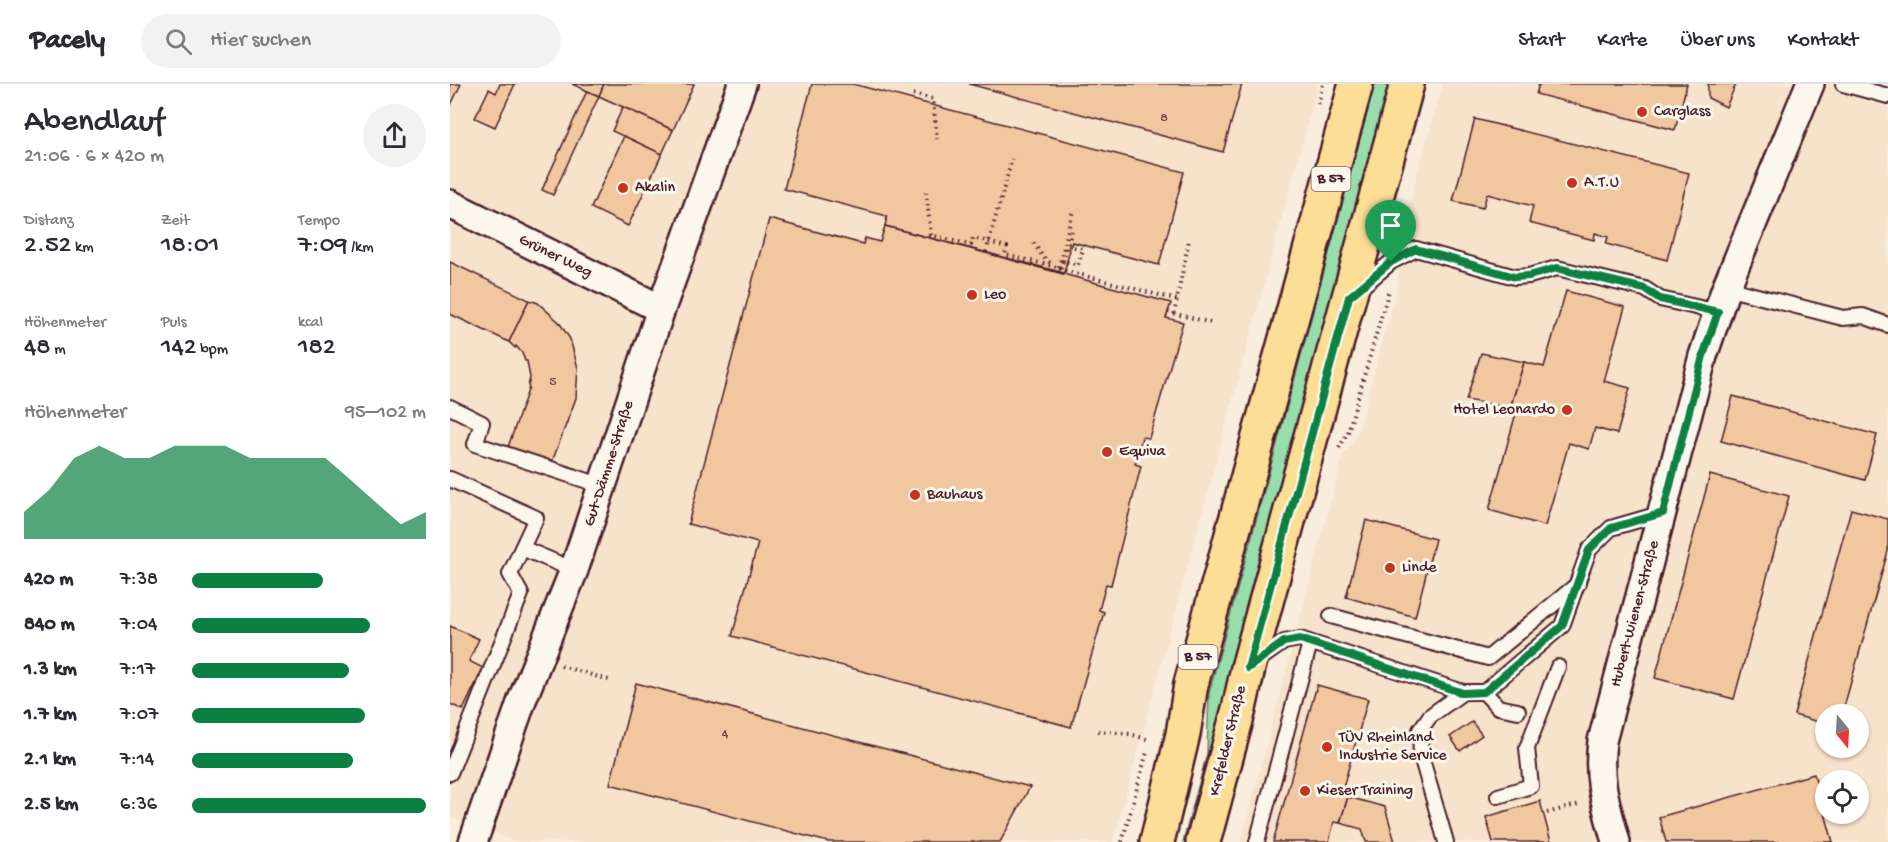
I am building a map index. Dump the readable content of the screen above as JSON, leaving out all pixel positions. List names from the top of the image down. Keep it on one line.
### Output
{"streets":{"main road":["B 57","Krefelder Straße"],"street":["Grüner Weg","Gut-Dämme-Straße","Hubert-Wienen-Straße"]},"crossings":[["Grüner Weg","Gut-Dämme-Straße"]],"places":["Carglass","A.T.U","Akalin","Leo","Hotel Leonardo","Equiva","Bauhaus","Linde","TÜV Rheinland Industrie Service","Kieser Training"],"house_numbers":["8","5","4"],"north":"bottom","page":{"header":"Pacely","search":"Hier suchen","nav":["Start","Karte","Über uns","Kontakt"],"heading":["Abendlauf","21:06 · 6 × 420 m"],"stats":[["Distanz","2.52 km"],["Zeit","18:01"],["Tempo","7:09 /km"],["Höhenmeter","48 m"],["Puls","142 bpm"],["kcal","182"]],"chart":["Höhenmeter","95–102 m"],"list":[{"name":"420 m","note":"7:38"},{"name":"840 m","note":"7:04"},{"name":"1.3 km","note":"7:17"},{"name":"1.7 km","note":"7:07"},{"name":"2.1 km","note":"7:14"},{"name":"2.5 km","note":"6:36"}]}}
